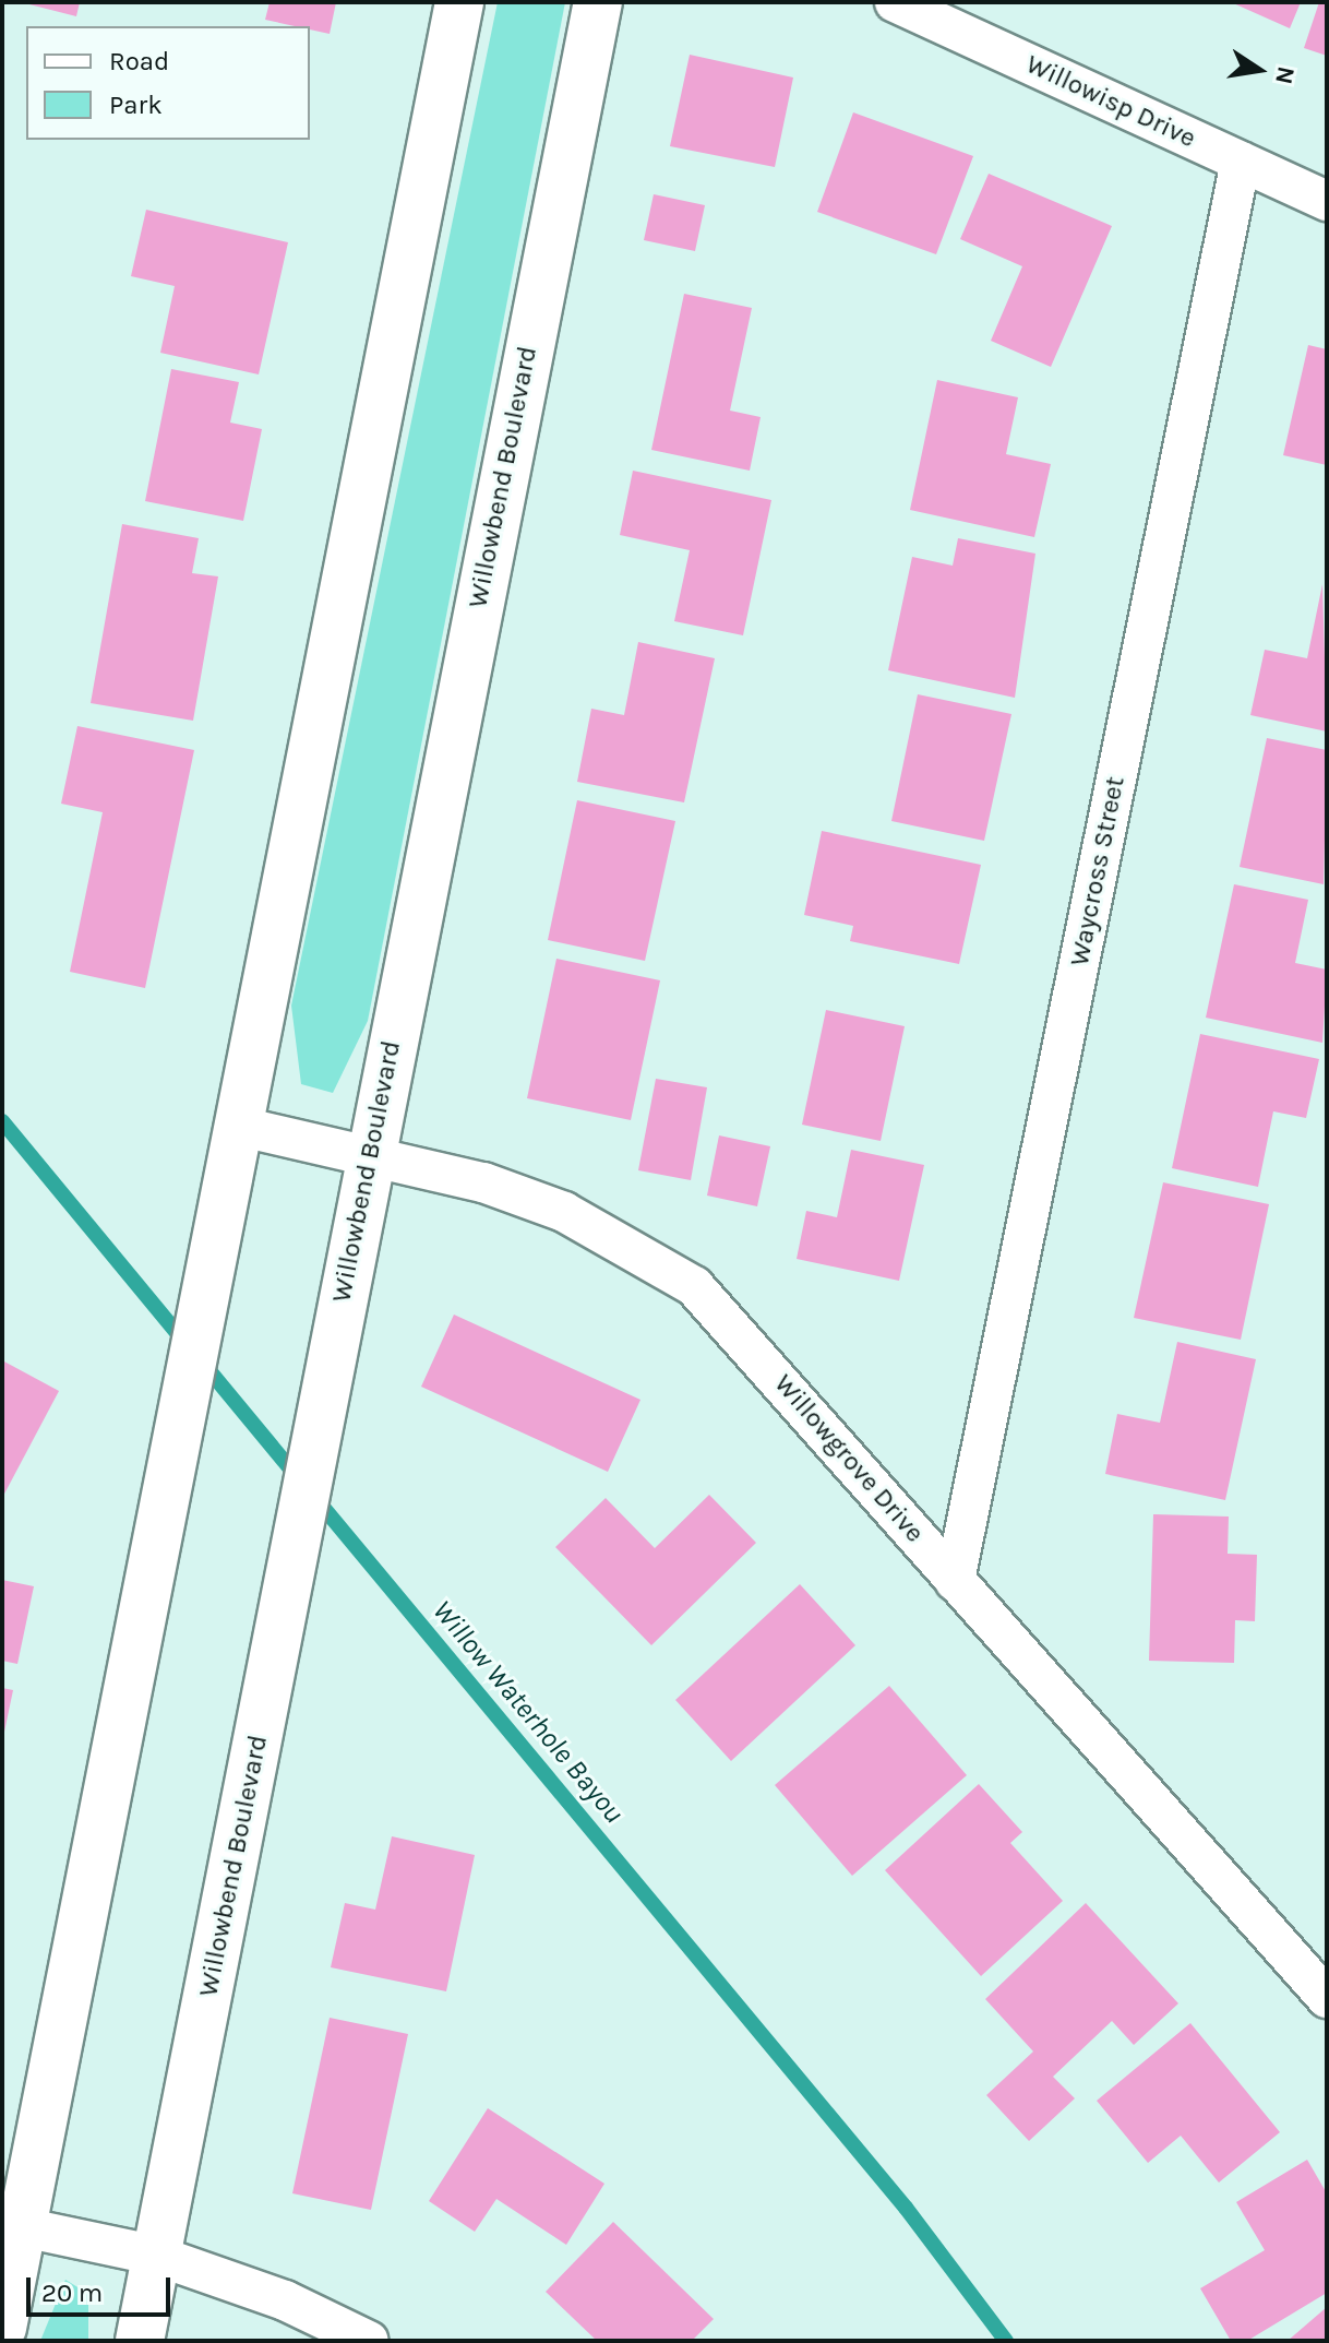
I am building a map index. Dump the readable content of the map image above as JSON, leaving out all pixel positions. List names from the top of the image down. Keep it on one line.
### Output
{"streets":{"main road":["Willowbend Boulevard"],"street":["Willowisp Drive","Waycross Street","Willowgrove Drive"]},"crossings":[["Willowisp Drive","Waycross Street"],["Willowbend Boulevard","Willowgrove Drive"],["Waycross Street","Willowgrove Drive"]],"water":["Willow Waterhole Bayou"],"legend":["Road","Park"],"scale_bar":"20 m","north":"right"}
